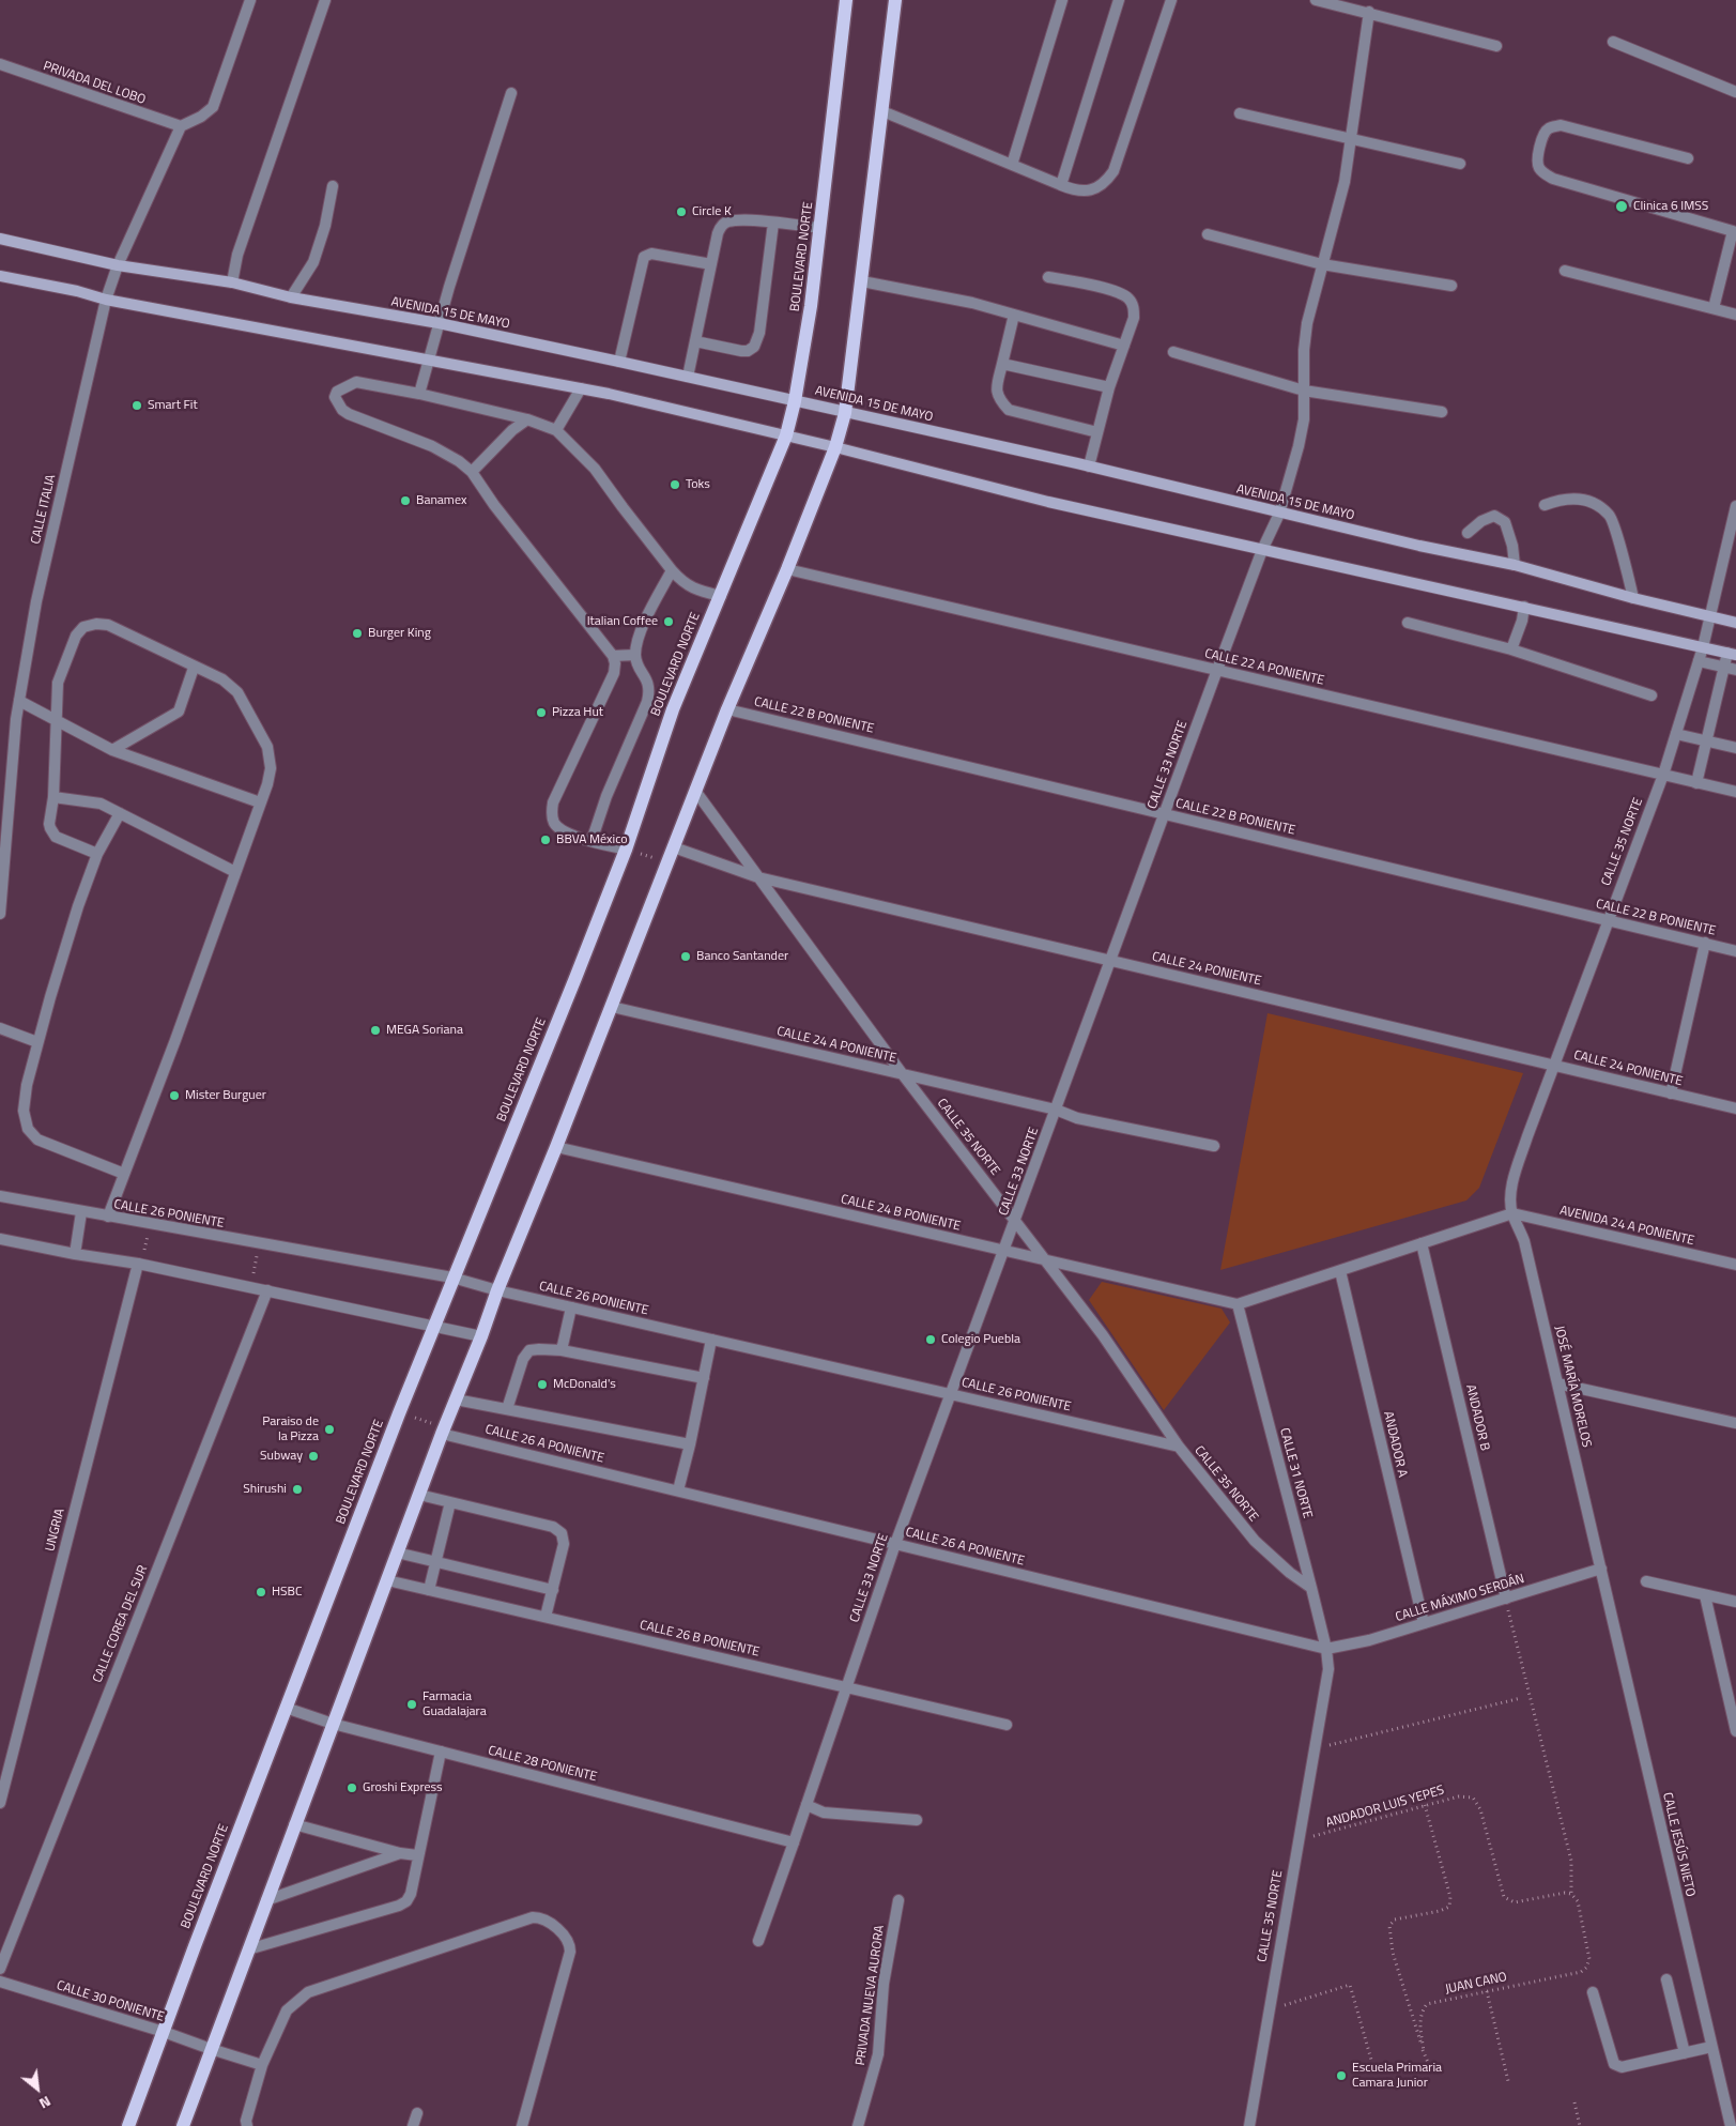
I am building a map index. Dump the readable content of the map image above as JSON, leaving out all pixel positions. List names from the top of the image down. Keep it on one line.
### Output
{"streets":{"main road":["BOULEVARD NORTE","AVENIDA 15 DE MAYO"],"street":["PRIVADA DEL LOBO","CALLE ITALIA","CALLE 22 A PONIENTE","CALLE 22 B PONIENTE","CALLE 33 NORTE","CALLE 35 NORTE","CALLE 24 PONIENTE","CALLE 24 A PONIENTE","CALLE 24 B PONIENTE","CALLE 26 PONIENTE","AVENIDA 24 A PONIENTE","JOSÉ MARÍA MORELOS","ANDADOR B","CALLE 26 A PONIENTE","ANDADOR A","CALLE 31 NORTE","UNGRIA","CALLE MÁXIMO SERDÁN","CALLE COREA DEL SUR","CALLE 26 B PONIENTE","CALLE 28 PONIENTE","CALLE JESÚS NIETO","PRIVADA NUEVA AURORA","CALLE 30 PONIENTE"],"path":["ANDADOR LUIS YEPES","JUAN CANO"]},"crossings":[["PRIVADA DEL LOBO","CALLE ITALIA"],["BOULEVARD NORTE","AVENIDA 15 DE MAYO"],["BOULEVARD NORTE","CALLE 26 PONIENTE"],["BOULEVARD NORTE","CALLE 28 PONIENTE"],["BOULEVARD NORTE","CALLE 30 PONIENTE"],["AVENIDA 15 DE MAYO","CALLE ITALIA"],["AVENIDA 15 DE MAYO","CALLE 33 NORTE"],["AVENIDA 15 DE MAYO","CALLE 35 NORTE"],["CALLE 22 A PONIENTE","CALLE 33 NORTE"],["CALLE 22 A PONIENTE","CALLE 35 NORTE"],["CALLE 22 B PONIENTE","CALLE 33 NORTE"],["CALLE 22 B PONIENTE","CALLE 35 NORTE"],["CALLE 33 NORTE","CALLE 35 NORTE"],["CALLE 33 NORTE","CALLE 24 PONIENTE"],["CALLE 33 NORTE","CALLE 24 A PONIENTE"],["CALLE 33 NORTE","CALLE 24 B PONIENTE"],["CALLE 33 NORTE","CALLE 26 PONIENTE"],["CALLE 33 NORTE","CALLE 26 A PONIENTE"],["CALLE 33 NORTE","CALLE 26 B PONIENTE"],["CALLE 33 NORTE","CALLE 28 PONIENTE"],["CALLE 35 NORTE","CALLE 24 PONIENTE"],["CALLE 35 NORTE","CALLE 24 A PONIENTE"],["CALLE 35 NORTE","CALLE 24 B PONIENTE"],["CALLE 35 NORTE","CALLE 26 PONIENTE"],["CALLE 35 NORTE","AVENIDA 24 A PONIENTE"],["CALLE 35 NORTE","JOSÉ MARÍA MORELOS"],["CALLE 35 NORTE","CALLE 26 A PONIENTE"],["CALLE 35 NORTE","CALLE 31 NORTE"],["CALLE 35 NORTE","CALLE MÁXIMO SERDÁN"],["CALLE 35 NORTE","ANDADOR LUIS YEPES"],["CALLE 24 B PONIENTE","CALLE 31 NORTE"],["AVENIDA 24 A PONIENTE","JOSÉ MARÍA MORELOS"],["JOSÉ MARÍA MORELOS","CALLE MÁXIMO SERDÁN"],["JOSÉ MARÍA MORELOS","CALLE JESÚS NIETO"],["ANDADOR B","CALLE MÁXIMO SERDÁN"],["CALLE 26 A PONIENTE","CALLE 31 NORTE"],["CALLE 26 A PONIENTE","CALLE MÁXIMO SERDÁN"],["ANDADOR A","CALLE MÁXIMO SERDÁN"],["CALLE 31 NORTE","CALLE MÁXIMO SERDÁN"],["CALLE MÁXIMO SERDÁN","CALLE JESÚS NIETO"],["ANDADOR LUIS YEPES","JUAN CANO"]],"places":["Clinica 6 IMSS","Circle K","Smart Fit","Toks","Banamex","Italian Coffee","Burger King","Pizza Hut","BBVA México","Banco Santander","MEGA Soriana","Mister Burguer","Colegio Puebla","McDonald's","Paraiso de la Pizza","Subway","Shirushi","HSBC","Farmacia Guadalajara","Groshi Express","Escuela Primaria Camara Junior"],"north":"bottom right"}
